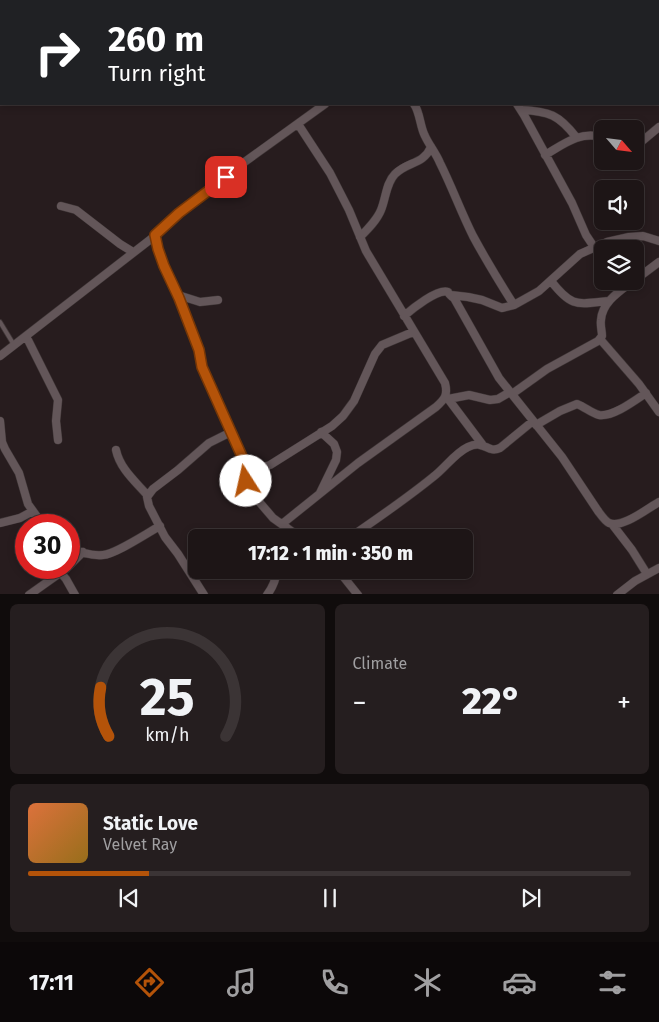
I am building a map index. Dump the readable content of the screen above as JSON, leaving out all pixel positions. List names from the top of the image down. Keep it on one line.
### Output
{"north":"bottom right","page":{"turn":["260 m","Turn right"],"limit":"30","trip":"17:12 · 1 min · 350 m","tile":"Climate","heat":["−","22°","+"],"song":["Static Love","Velvet Ray"],"tabs":"17:11","gauge":["25","km/h"]}}
